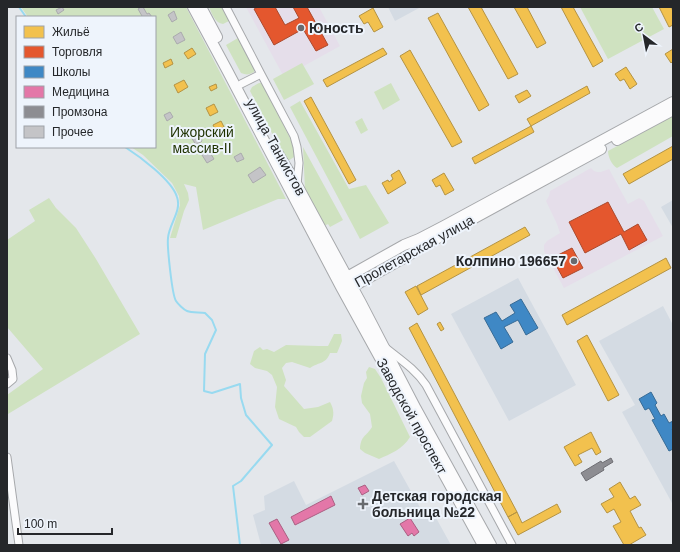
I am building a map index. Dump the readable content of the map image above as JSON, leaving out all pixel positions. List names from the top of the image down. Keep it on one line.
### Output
{"streets":{"main road":["улица Танкистов","Пролетарская улица","Заводской проспект"]},"crossings":[["улица Танкистов","Пролетарская улица"],["улица Танкистов","Заводской проспект"],["Пролетарская улица","Заводской проспект"]],"parks":["Ижорский массив-II"],"places":{"other":["Юность","Колпино 196657"],"health":["Детская городская больница №22"]},"legend":["Жильё","Торговля","Школы","Медицина","Промзона","Прочее"],"scale_bar":"100 m","north":"top left"}
